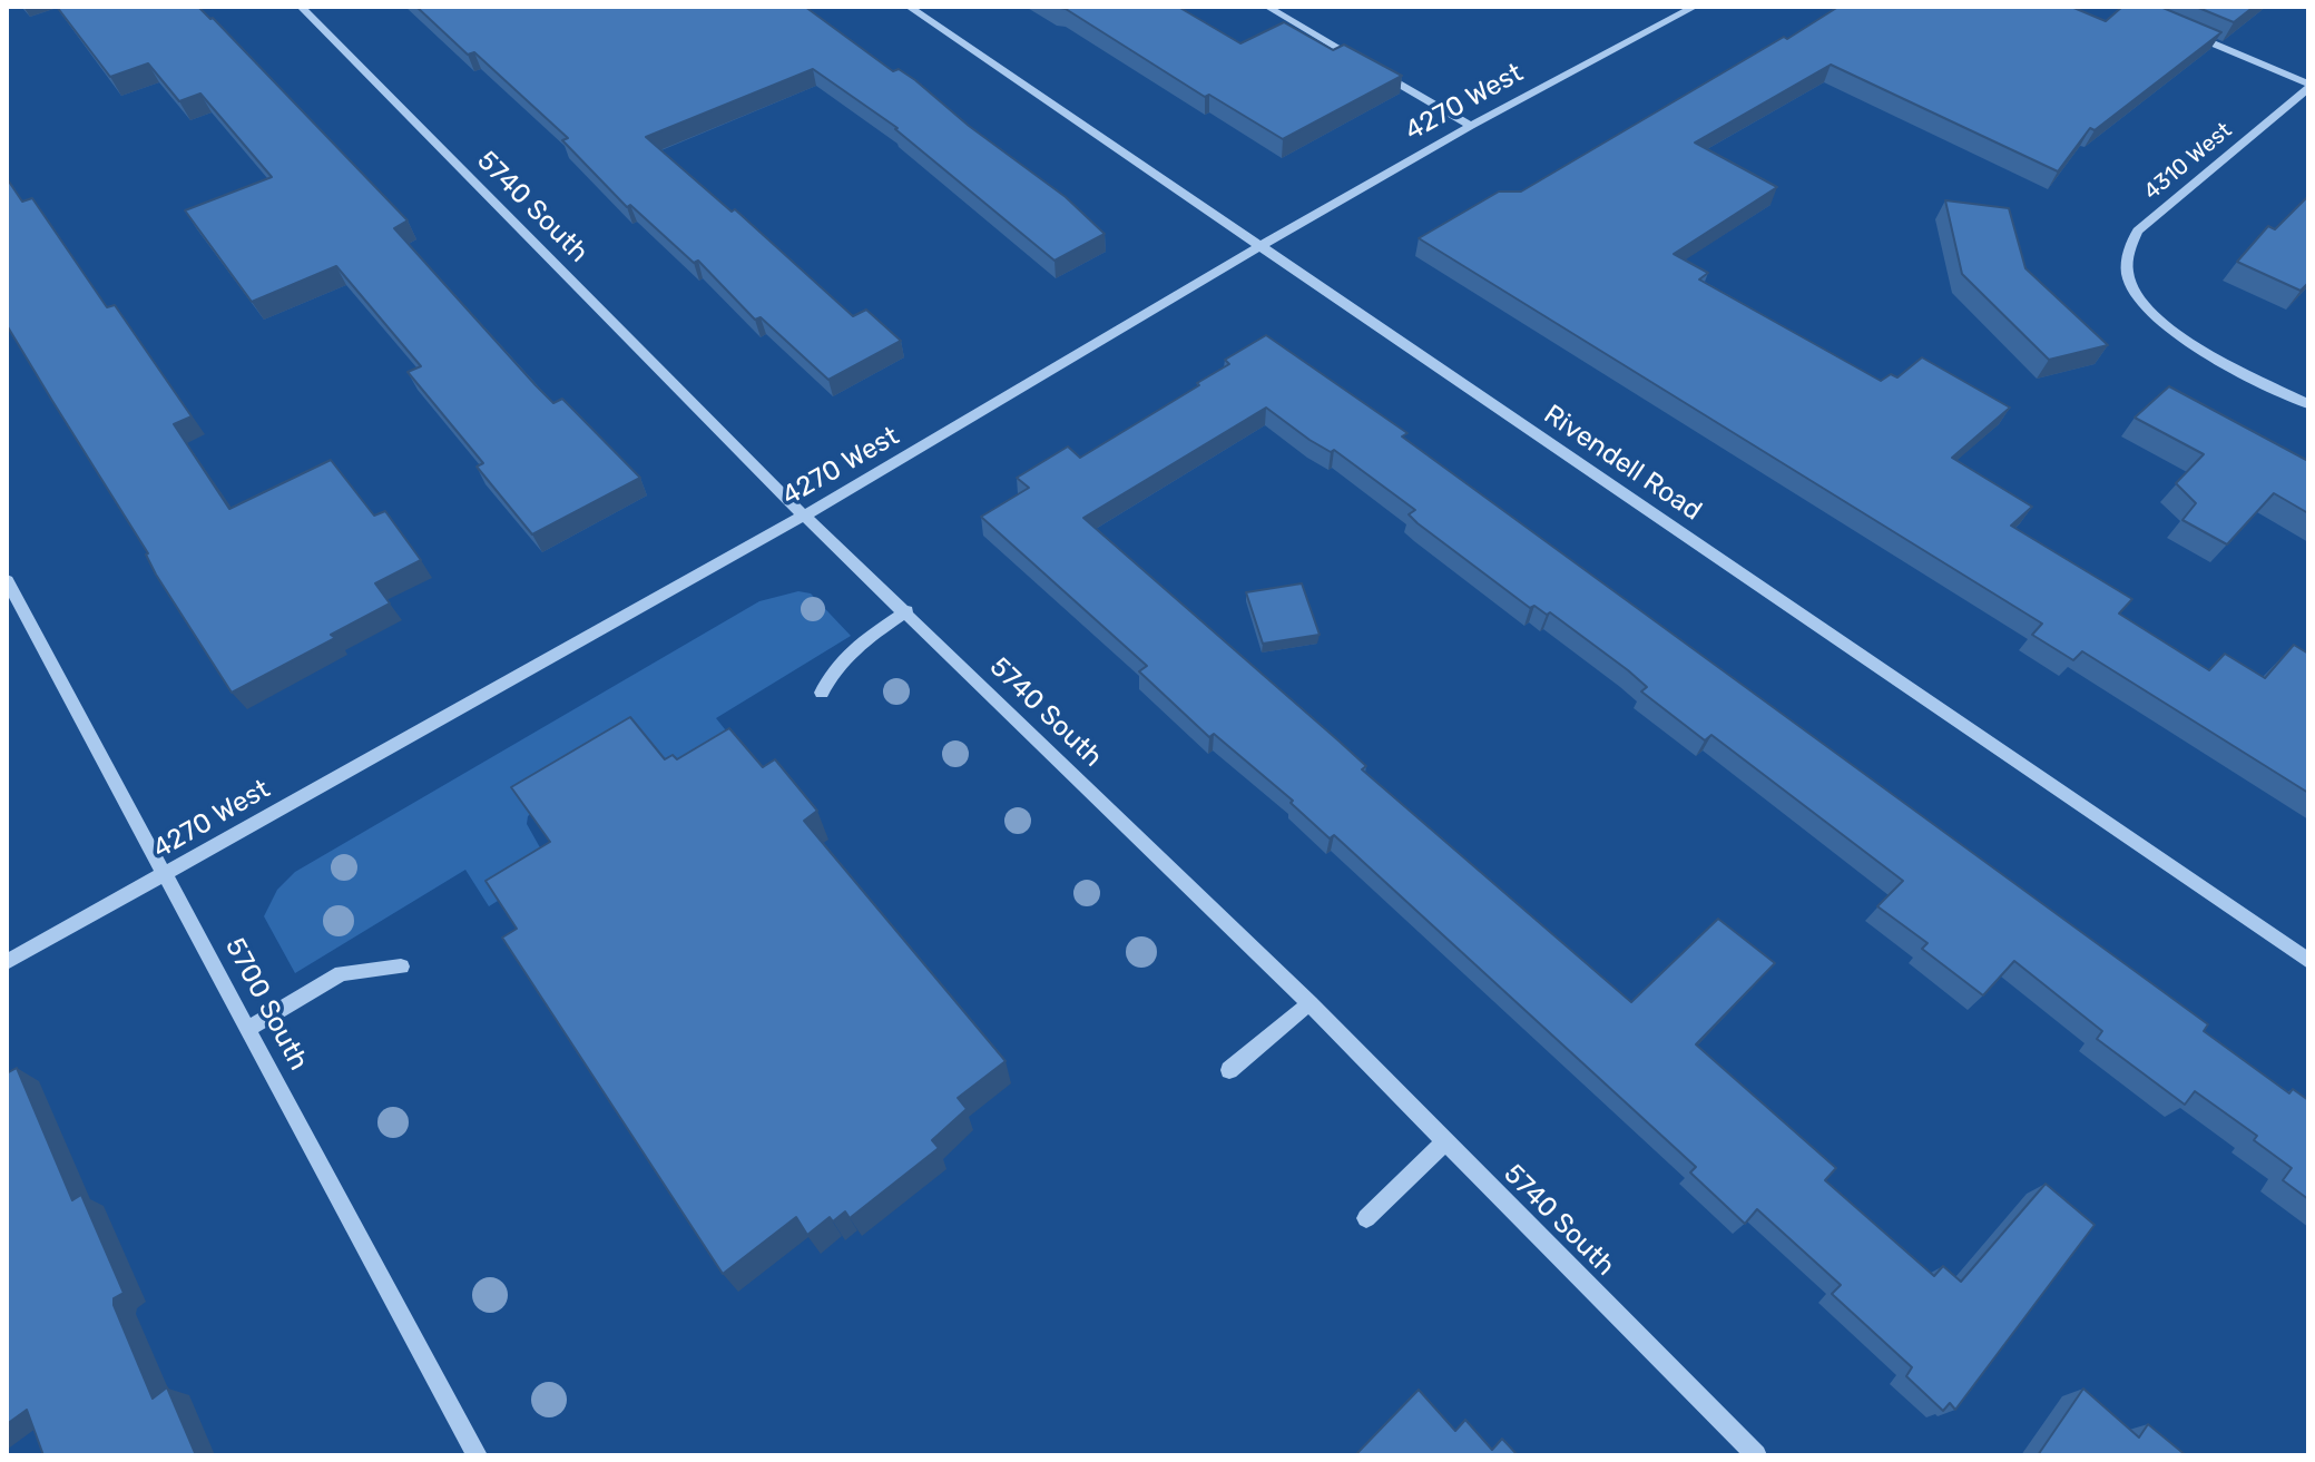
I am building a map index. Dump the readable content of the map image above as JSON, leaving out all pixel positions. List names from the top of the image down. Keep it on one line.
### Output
{"streets":{"street":["4270 West","4310 West","5740 South","Rivendell Road","5700 South"]},"crossings":[["4270 West","5740 South"],["4270 West","Rivendell Road"],["4270 West","5700 South"]]}
